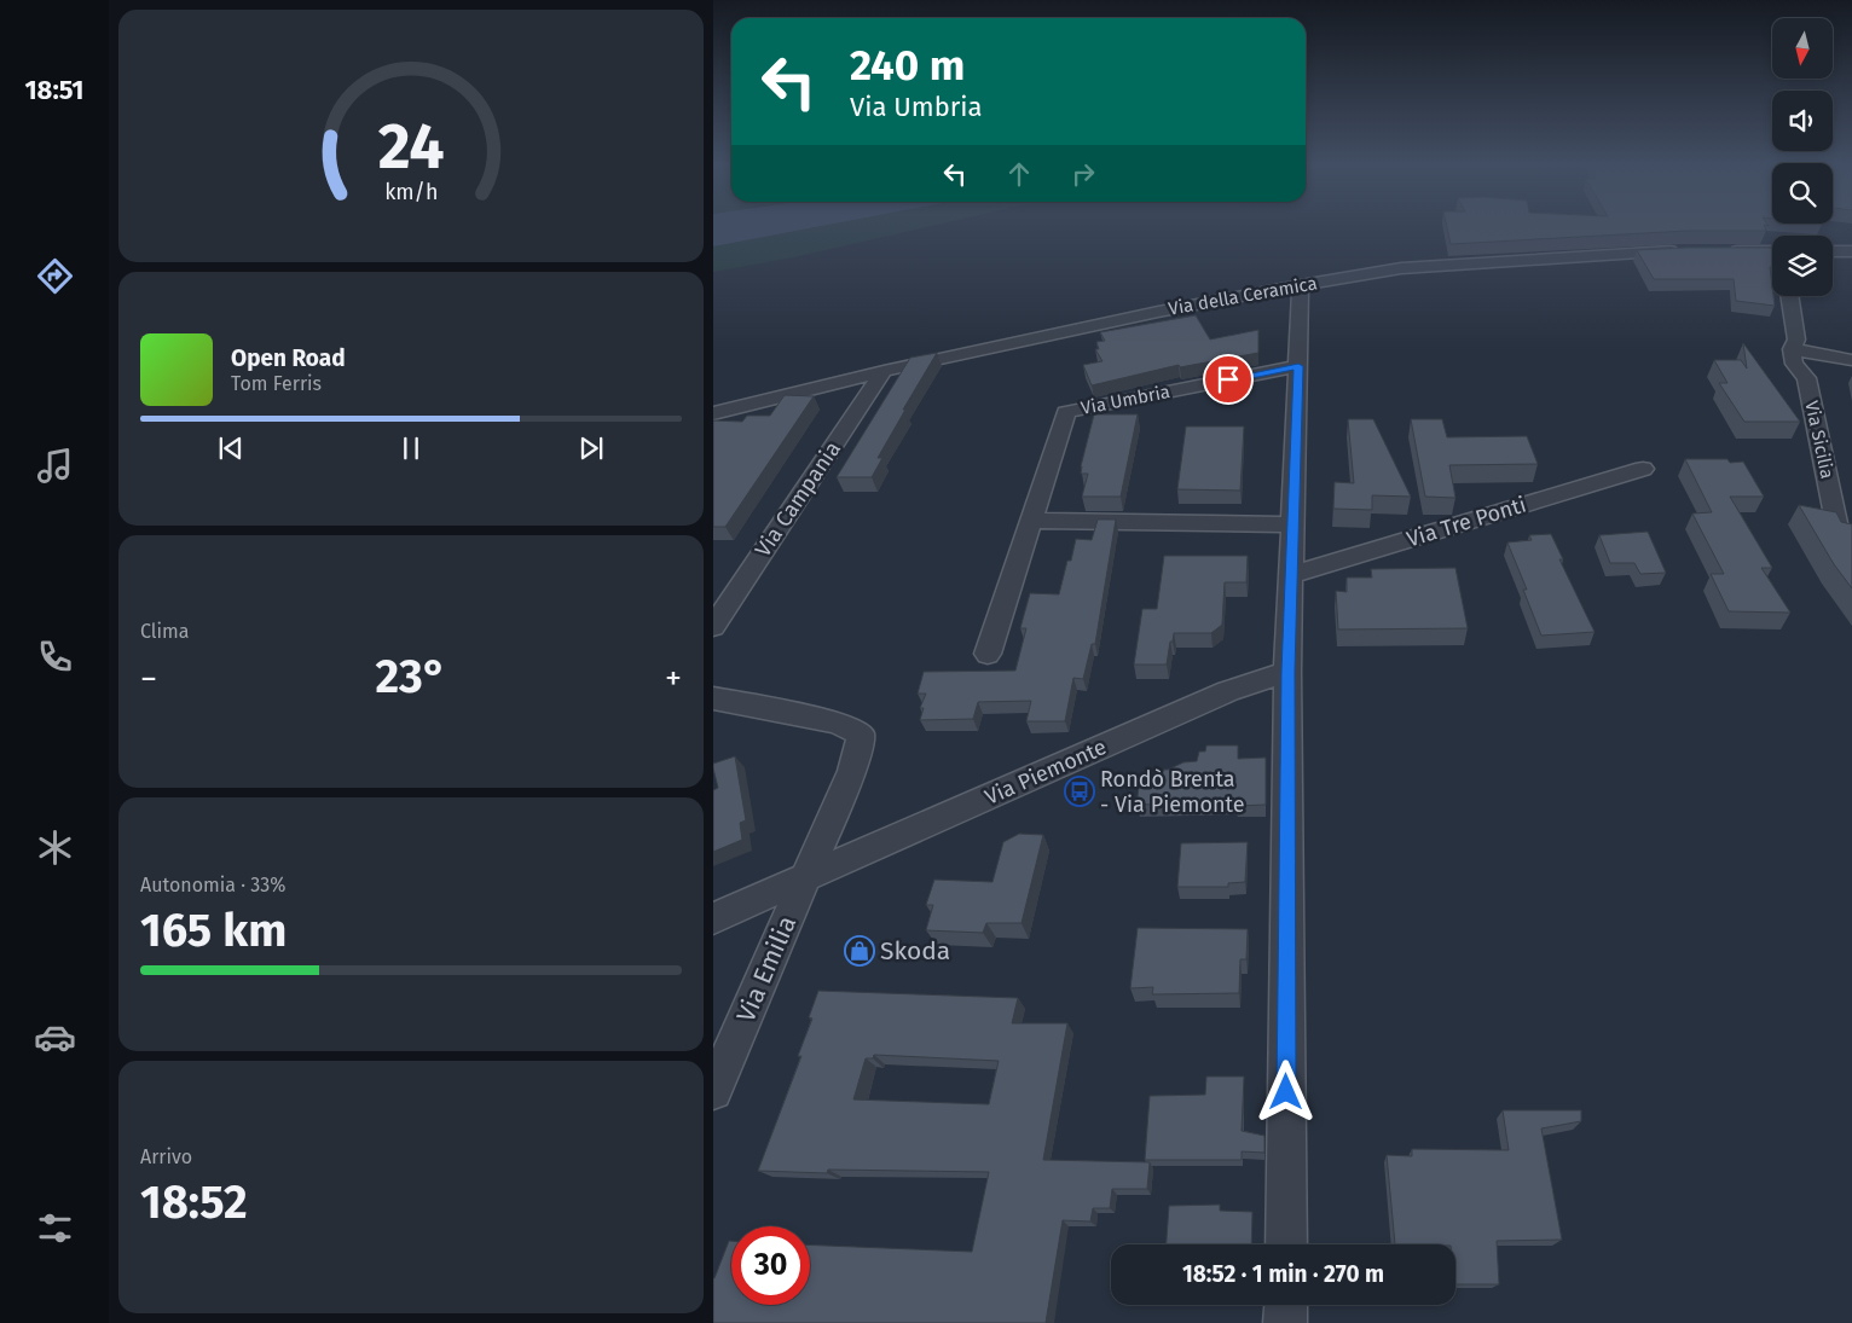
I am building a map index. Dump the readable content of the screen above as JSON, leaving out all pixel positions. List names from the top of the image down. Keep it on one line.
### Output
{"streets":{"street":["Via della Ceramica","Via Umbria","Via Sicilia","Via Campania","Via Tre Ponti","Via Piemonte","Via Emilia"]},"crossings":[["Via della Ceramica","Via Campania"],["Via Piemonte","Via Emilia"]],"places":{"bus stop":["Rondò Brenta - Via Piemonte"],"shop":["Skoda"]},"north":"bottom","page":{"tabs":"18:51","turn":["240 m","Via Umbria"],"song":["Open Road","Tom Ferris"],"tile":["Clima",["Autonomia · 33%","165 km"],["Arrivo","18:52"]],"heat":["−","23°","+"],"limit":"30","trip":"18:52 · 1 min · 270 m","gauge":["24","km/h"]}}
